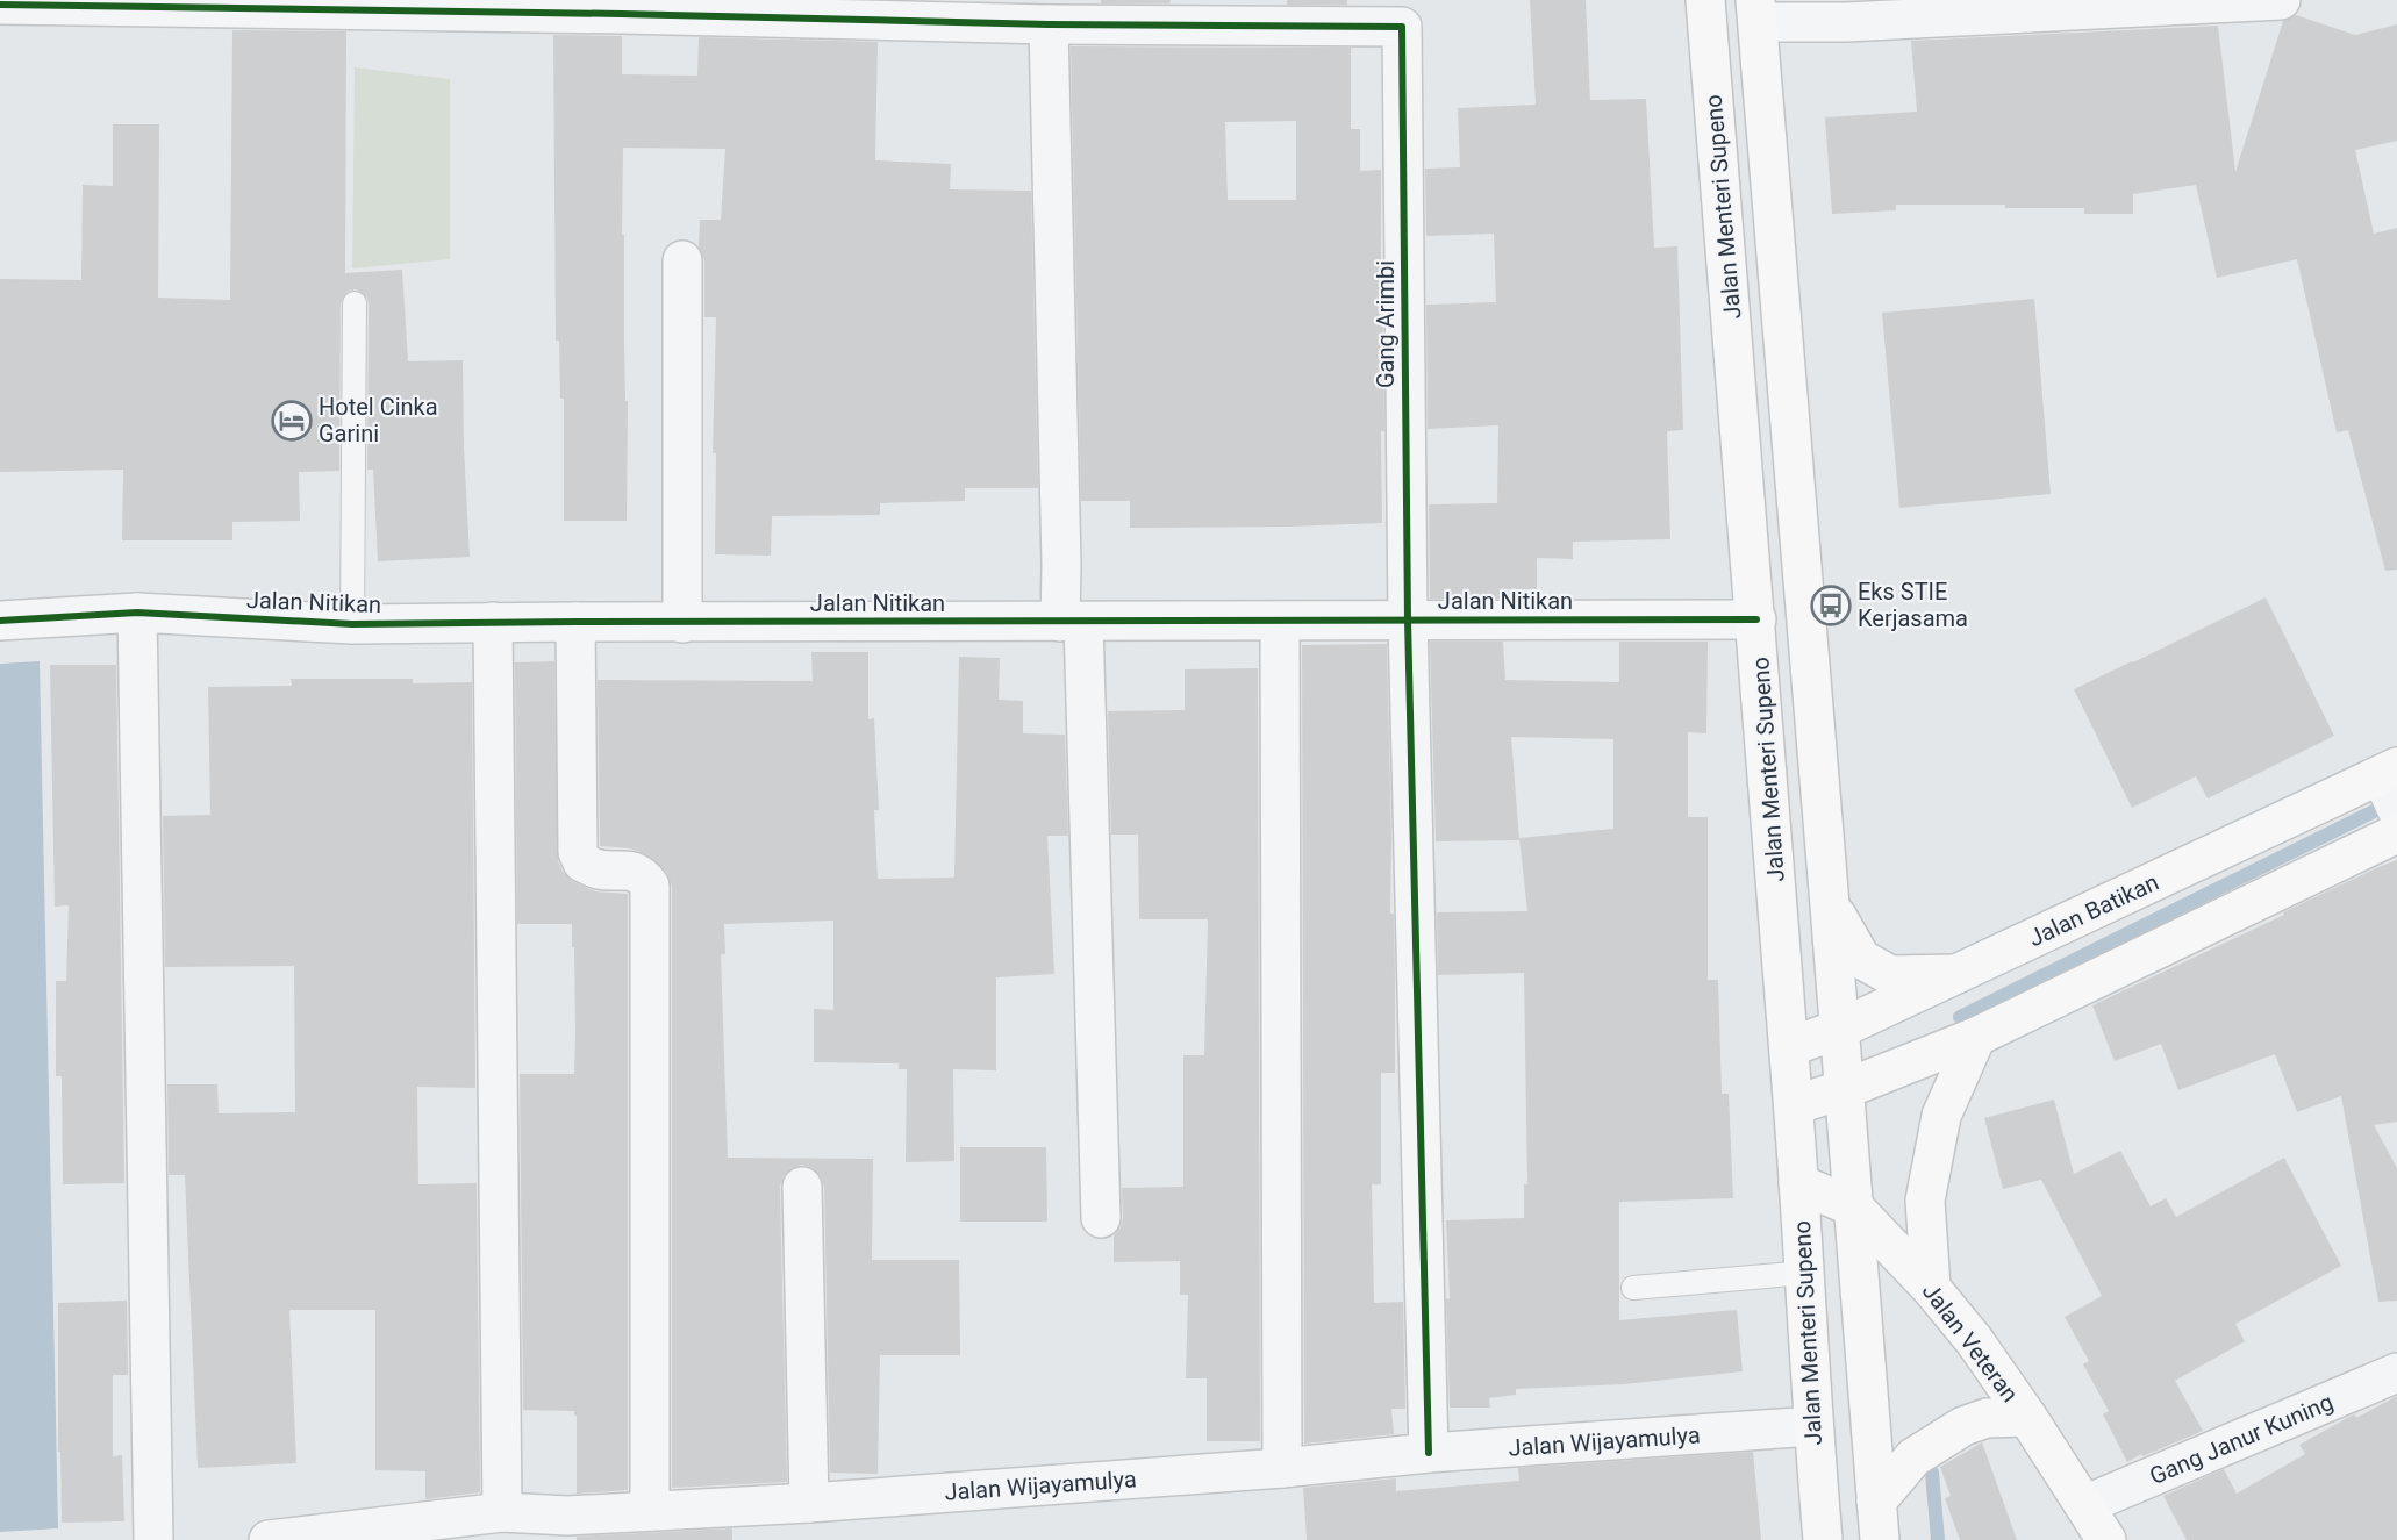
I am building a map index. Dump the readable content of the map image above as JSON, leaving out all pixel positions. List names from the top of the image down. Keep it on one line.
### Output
{"streets":{"main road":["Jalan Menteri Supeno","Jalan Batikan","Jalan Veteran"],"street":["Gang Arimbi","Jalan Nitikan","Gang Janur Kuning","Jalan Wijayamulya"]},"crossings":[["Jalan Menteri Supeno","Jalan Nitikan"],["Jalan Menteri Supeno","Jalan Batikan"],["Jalan Menteri Supeno","Jalan Veteran"],["Jalan Menteri Supeno","Jalan Wijayamulya"],["Gang Arimbi","Jalan Nitikan"],["Gang Arimbi","Jalan Wijayamulya"],["Jalan Veteran","Gang Janur Kuning"]],"places":{"hotel":["Hotel Cinka Garini"],"bus stop":["Eks STIE Kerjasama"]}}
